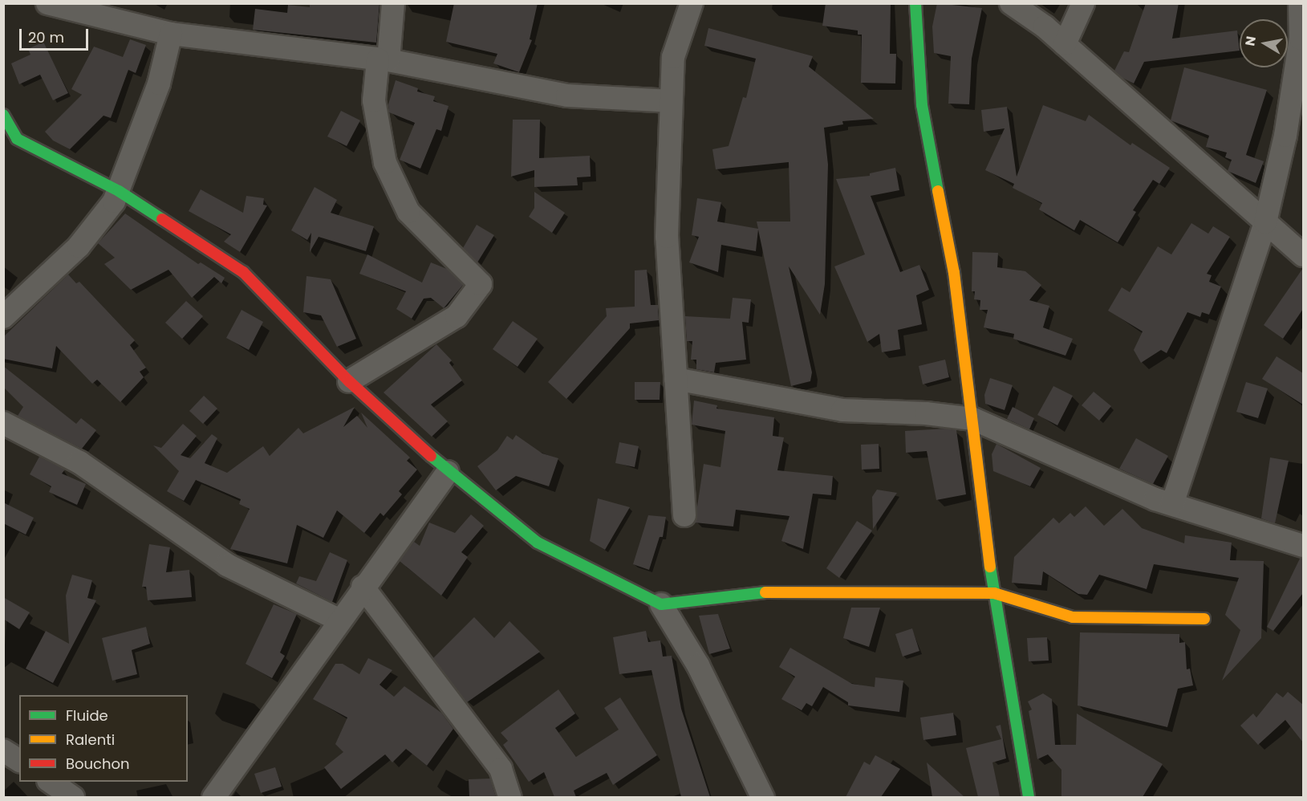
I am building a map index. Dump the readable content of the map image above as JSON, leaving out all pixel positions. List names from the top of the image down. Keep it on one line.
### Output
{"legend":["Fluide","Ralenti","Bouchon"],"scale_bar":"20 m","north":"left"}
